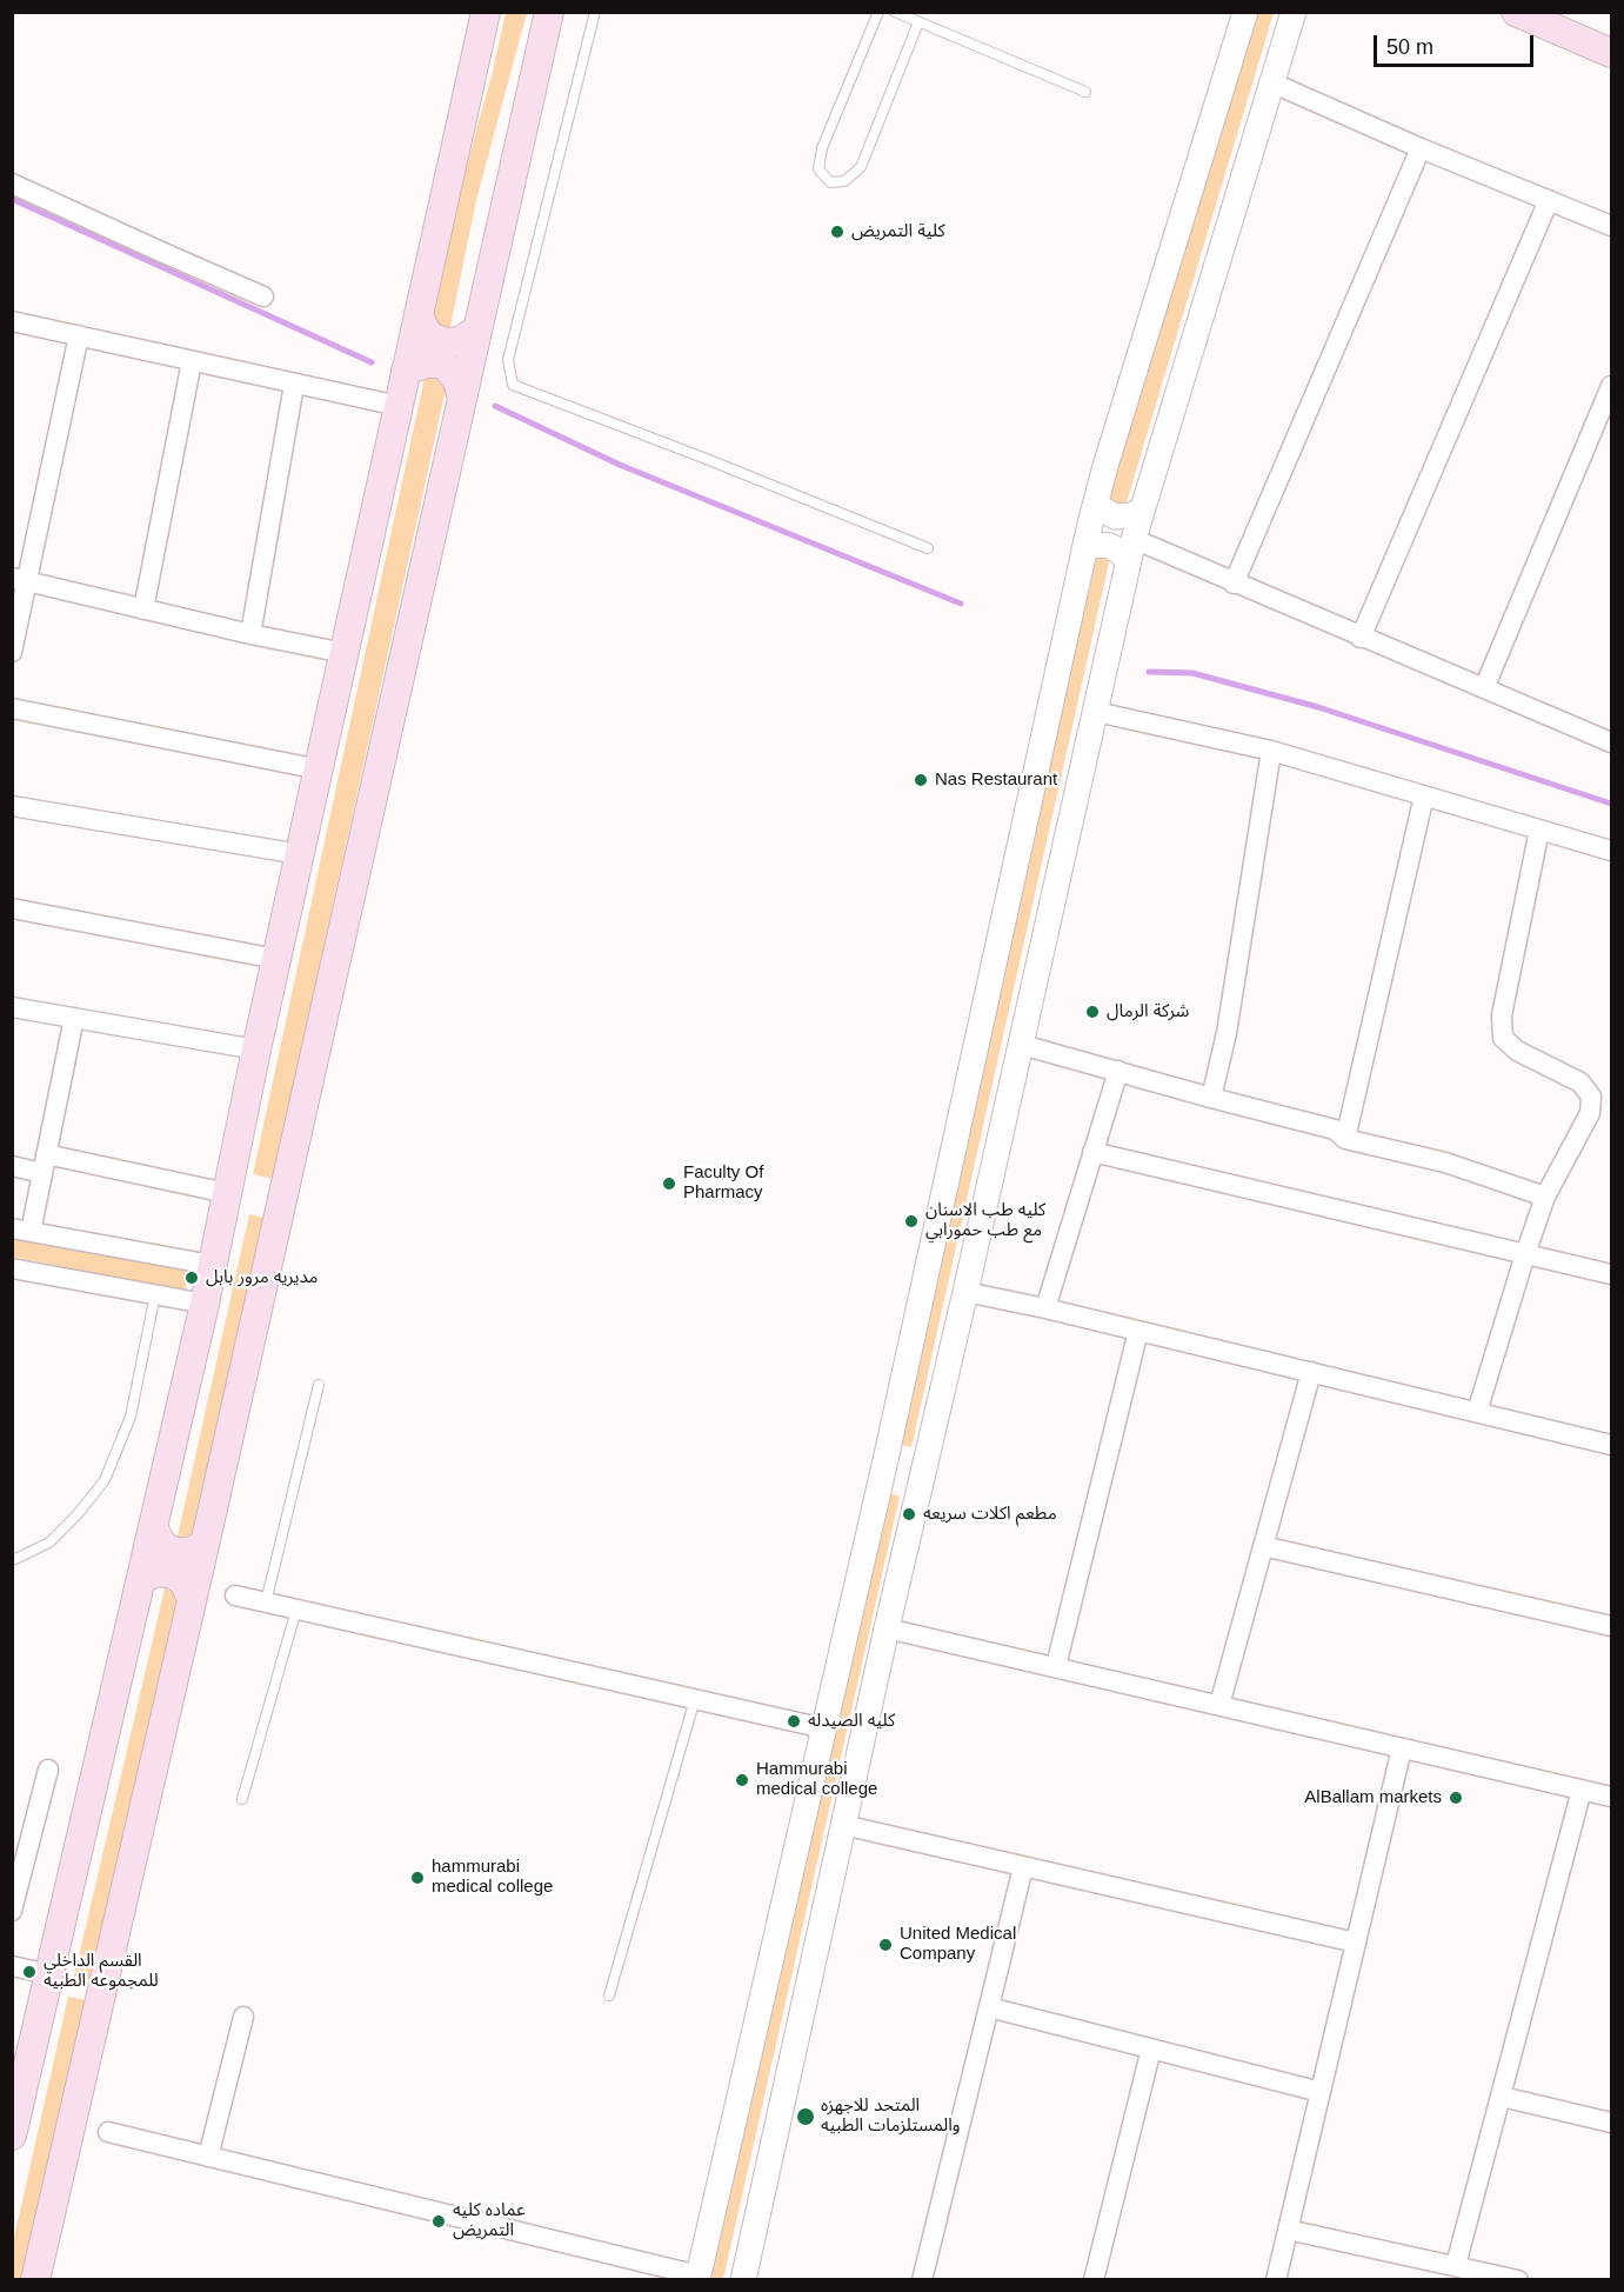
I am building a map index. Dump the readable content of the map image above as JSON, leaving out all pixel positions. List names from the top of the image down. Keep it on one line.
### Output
{"places":["كلية التمريض","Nas Restaurant","شركة الرمال","Faculty Of Pharmacy","كليه طب الاسنان مع طب حمورابي","مديريه مرور بابل","مطعم اكلات سريعه","كليه الصيدله","Hammurabi medical college","AlBallam markets","hammurabi medical college","United Medical Company","القسم الداخلي للمجموعه الطبيه","المتحد للاجهزه والمستلزمات الطبيه","عماده كليه التمريض"],"scale_bar":"50 m"}
